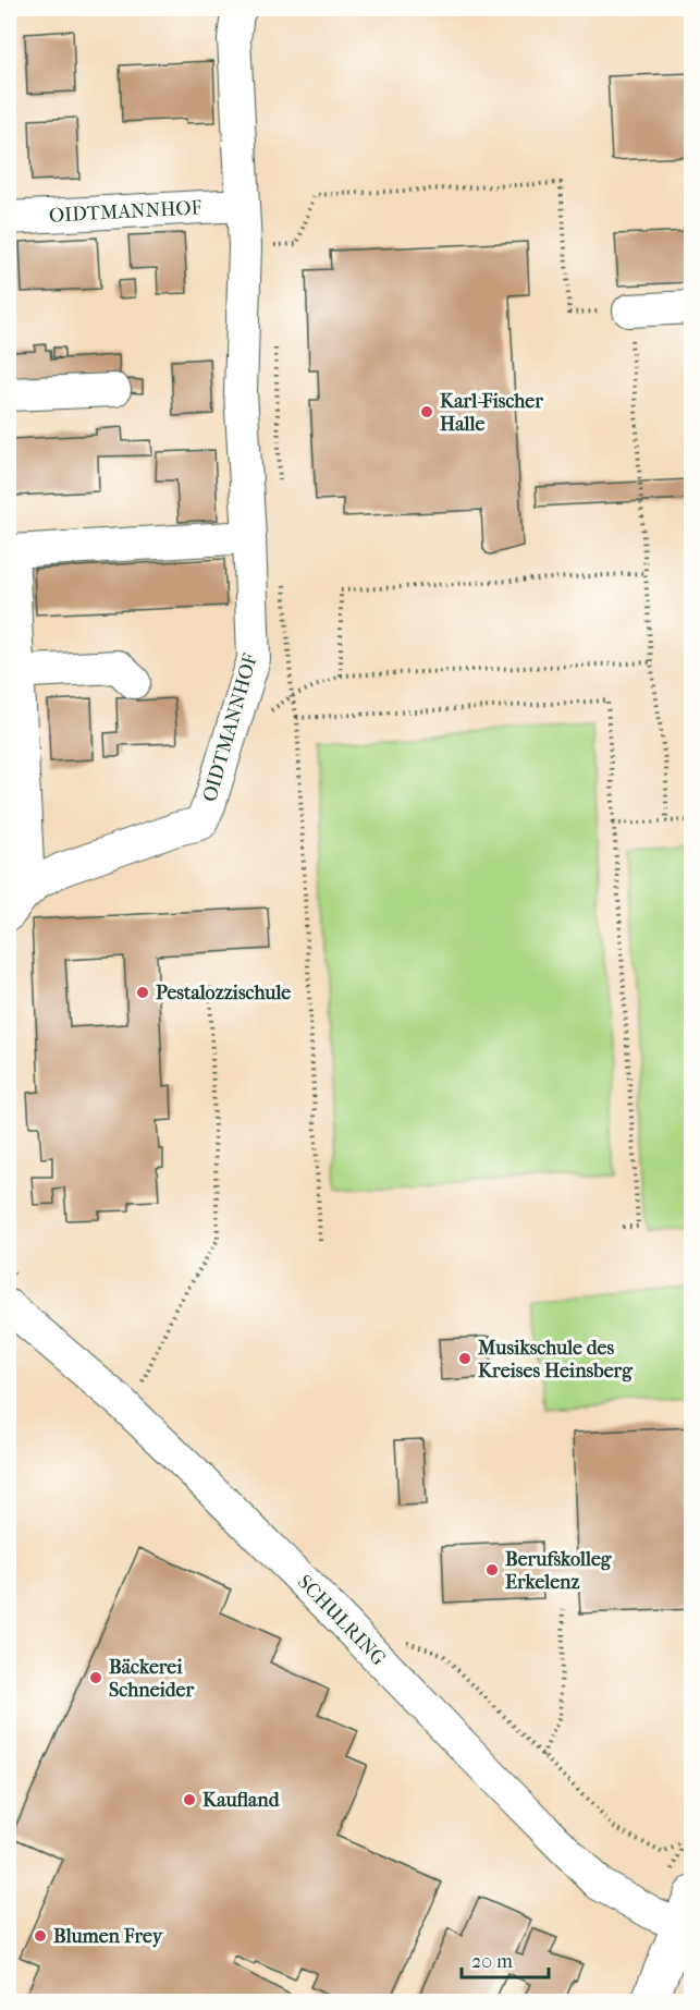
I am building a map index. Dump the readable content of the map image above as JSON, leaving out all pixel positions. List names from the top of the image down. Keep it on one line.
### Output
{"streets":{"street":["OIDTMANNHOF","SCHULRING"]},"places":["Karl-Fischer Halle","Pestalozzischule","Musikschule des Kreises Heinsberg","Berufskolleg Erkelenz","Bäckerei Schneider","Kaufland","Blumen Frey"],"scale_bar":"20 m"}
